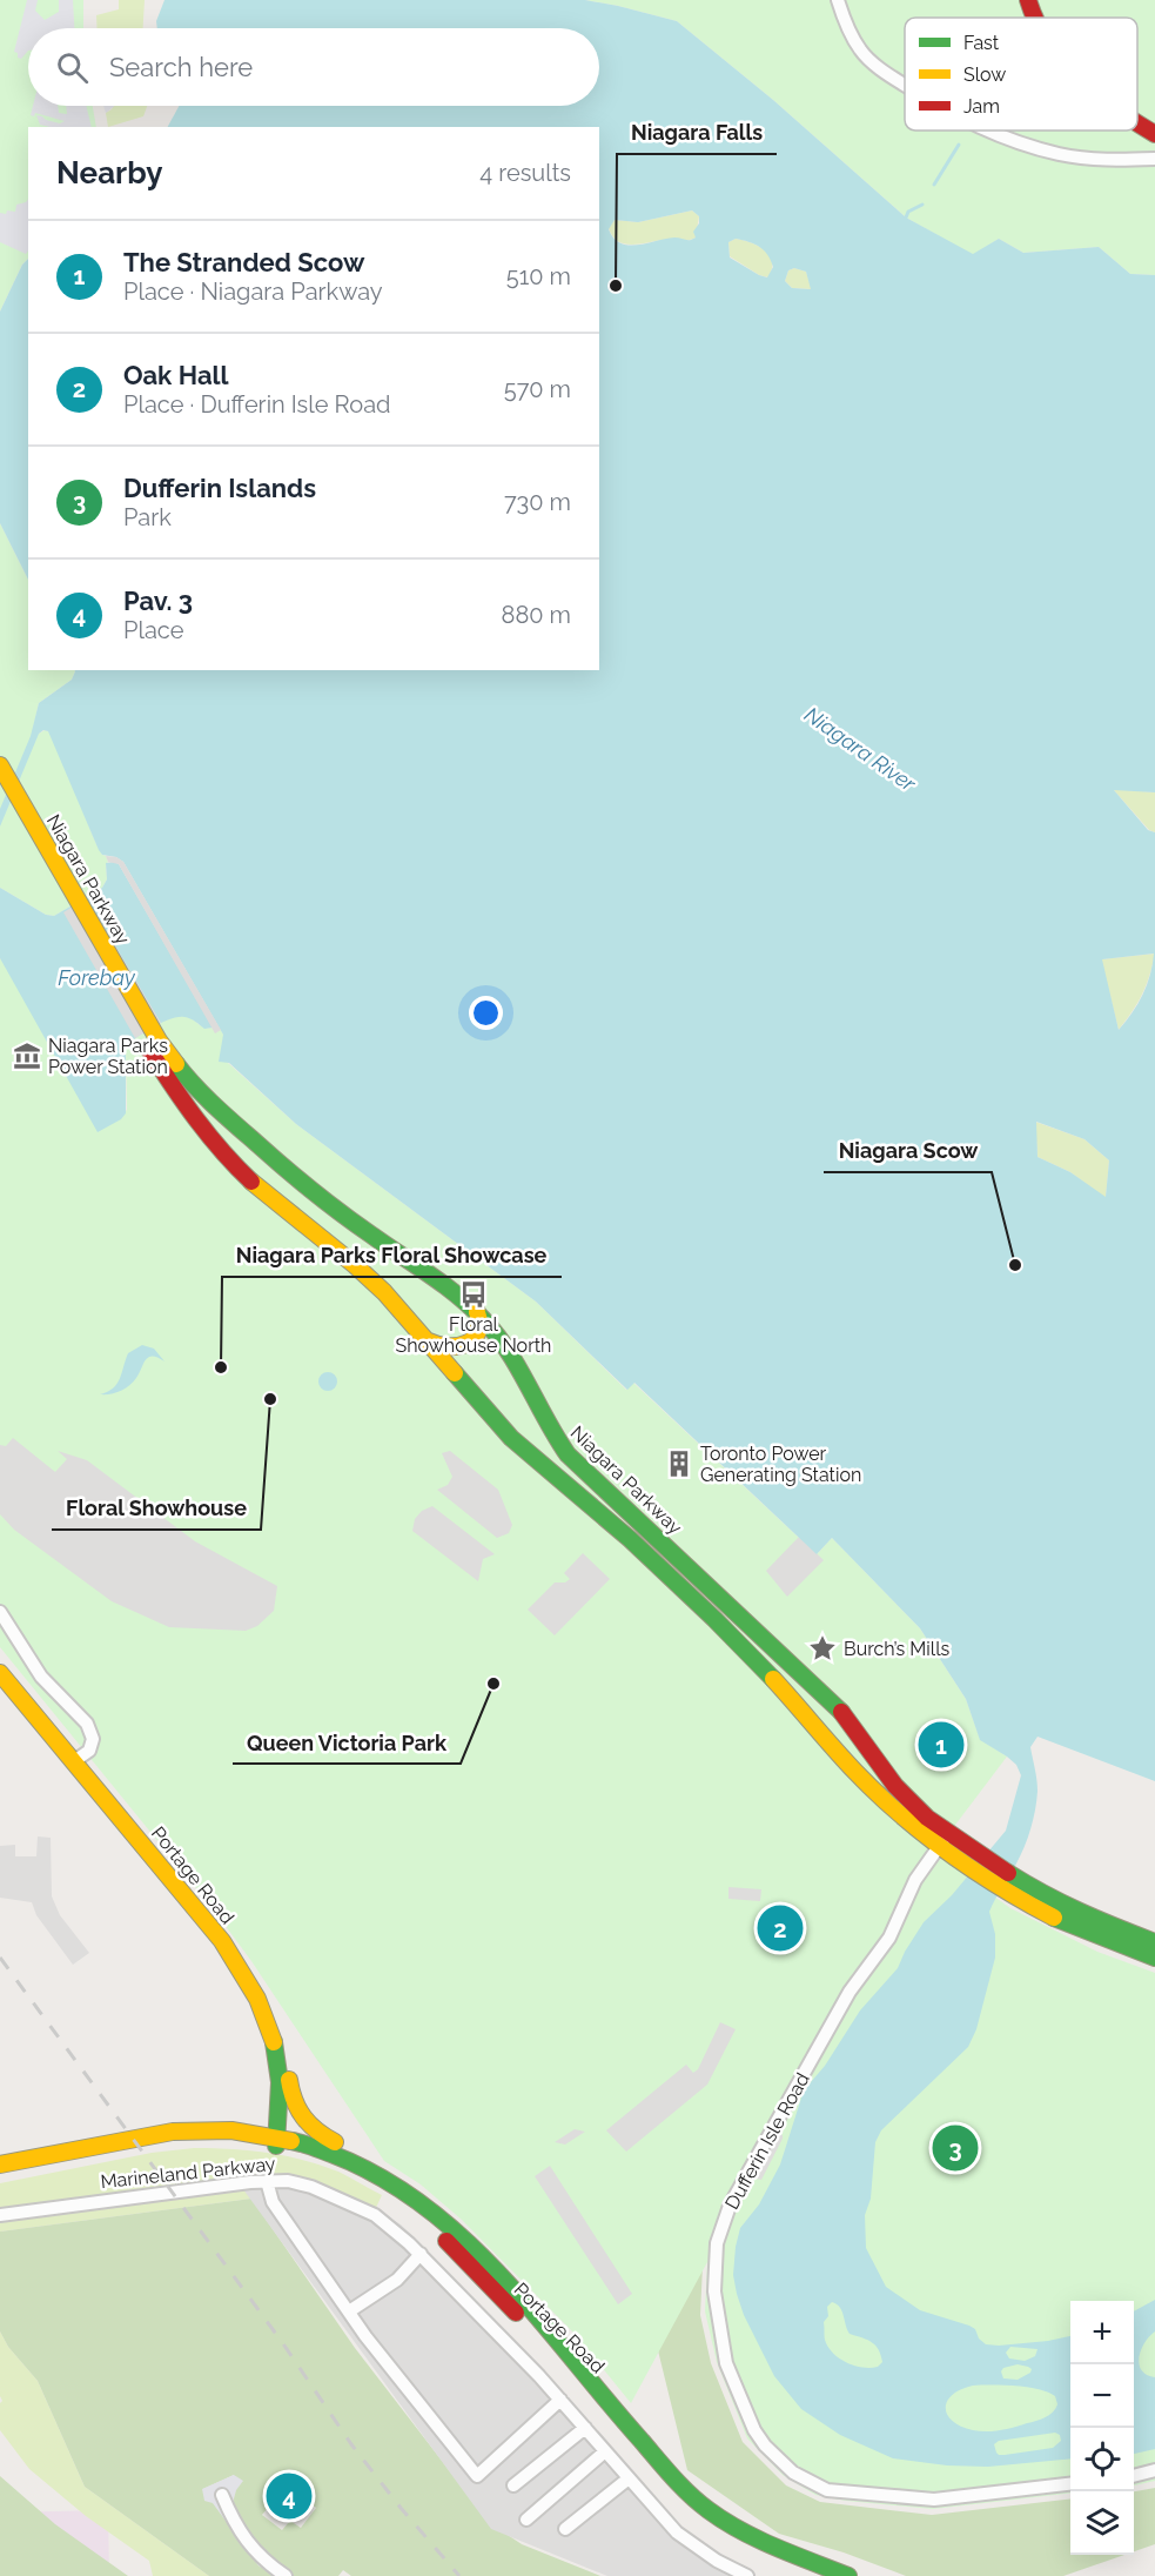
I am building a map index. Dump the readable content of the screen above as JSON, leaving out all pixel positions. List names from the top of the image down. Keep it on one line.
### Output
{"streets":{"main road":["Niagara Parkway","Portage Road","Marineland Parkway"],"street":["Dufferin Isle Road"]},"crossings":[["Niagara Parkway","Dufferin Isle Road"],["Portage Road","Marineland Parkway"]],"water":["Niagara River","Forebay"],"places":{"other":["Niagara Falls","Niagara Scow","Niagara Parks Floral Showcase","Floral Showhouse","Queen Victoria Park"],"museum":["Niagara Parks Power Station"],"bus stop":["Floral Showhouse North"],"building":["Toronto Power Generating Station"],"place":["Burch’s Mills"]},"legend":["Fast","Slow","Jam"],"page":{"search":"Search here","heading":["Nearby","4 results"],"list":[{"mark":"1","name":"The Stranded Scow","note":"Place · Niagara Parkway","value":"510 m"},{"mark":"2","name":"Oak Hall","note":"Place · Dufferin Isle Road","value":"570 m"},{"mark":"3","name":"Dufferin Islands","note":"Park","value":"730 m"},{"mark":"4","name":"Pav. 3","note":"Place","value":"880 m"}],"pins":["1","2","3","4"],"map_buttons":["+","−"]}}
